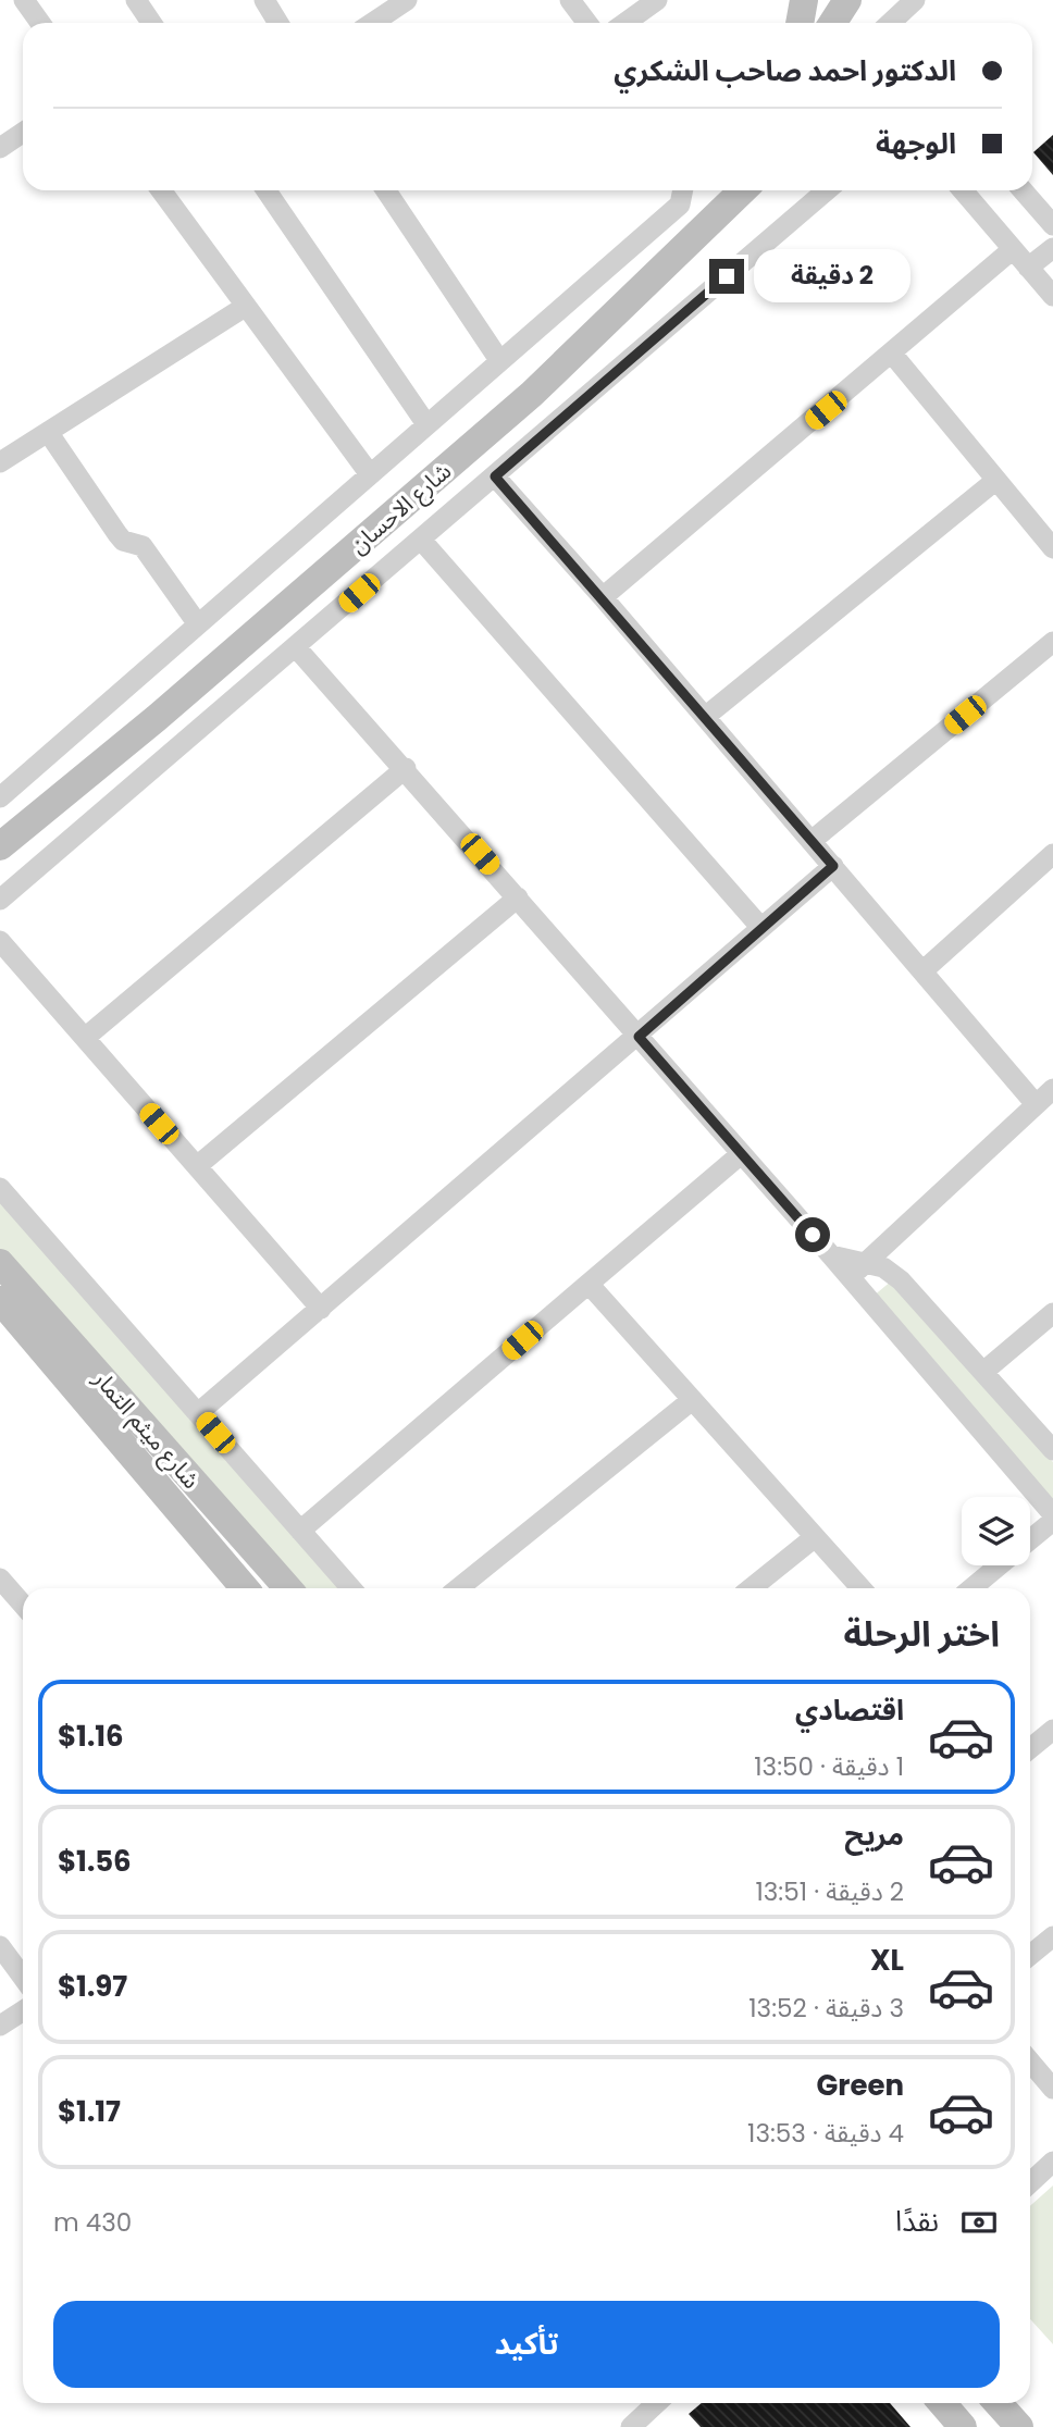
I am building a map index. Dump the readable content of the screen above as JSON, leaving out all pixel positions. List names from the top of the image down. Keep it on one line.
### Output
{"streets":{"street":["شارع الاحسان","شارع ميثم التمار"]},"page":{"banner":["الدكتور احمد صاحب الشكري","الوجهة"],"bubble":"2 دقيقة","heading":"اختر الرحلة","list":[{"name":"اقتصادي","note":"1 دقيقة · 13:50","value":"$1.16"},{"name":"مريح","note":"2 دقيقة · 13:51","value":"$1.56"},{"name":"XL","note":"3 دقيقة · 13:52","value":"$1.97"},{"name":"Green","note":"4 دقيقة · 13:53","value":"$1.17"}],"pay":["نقدًا","430 m"],"buttons":"تأكيد"}}
